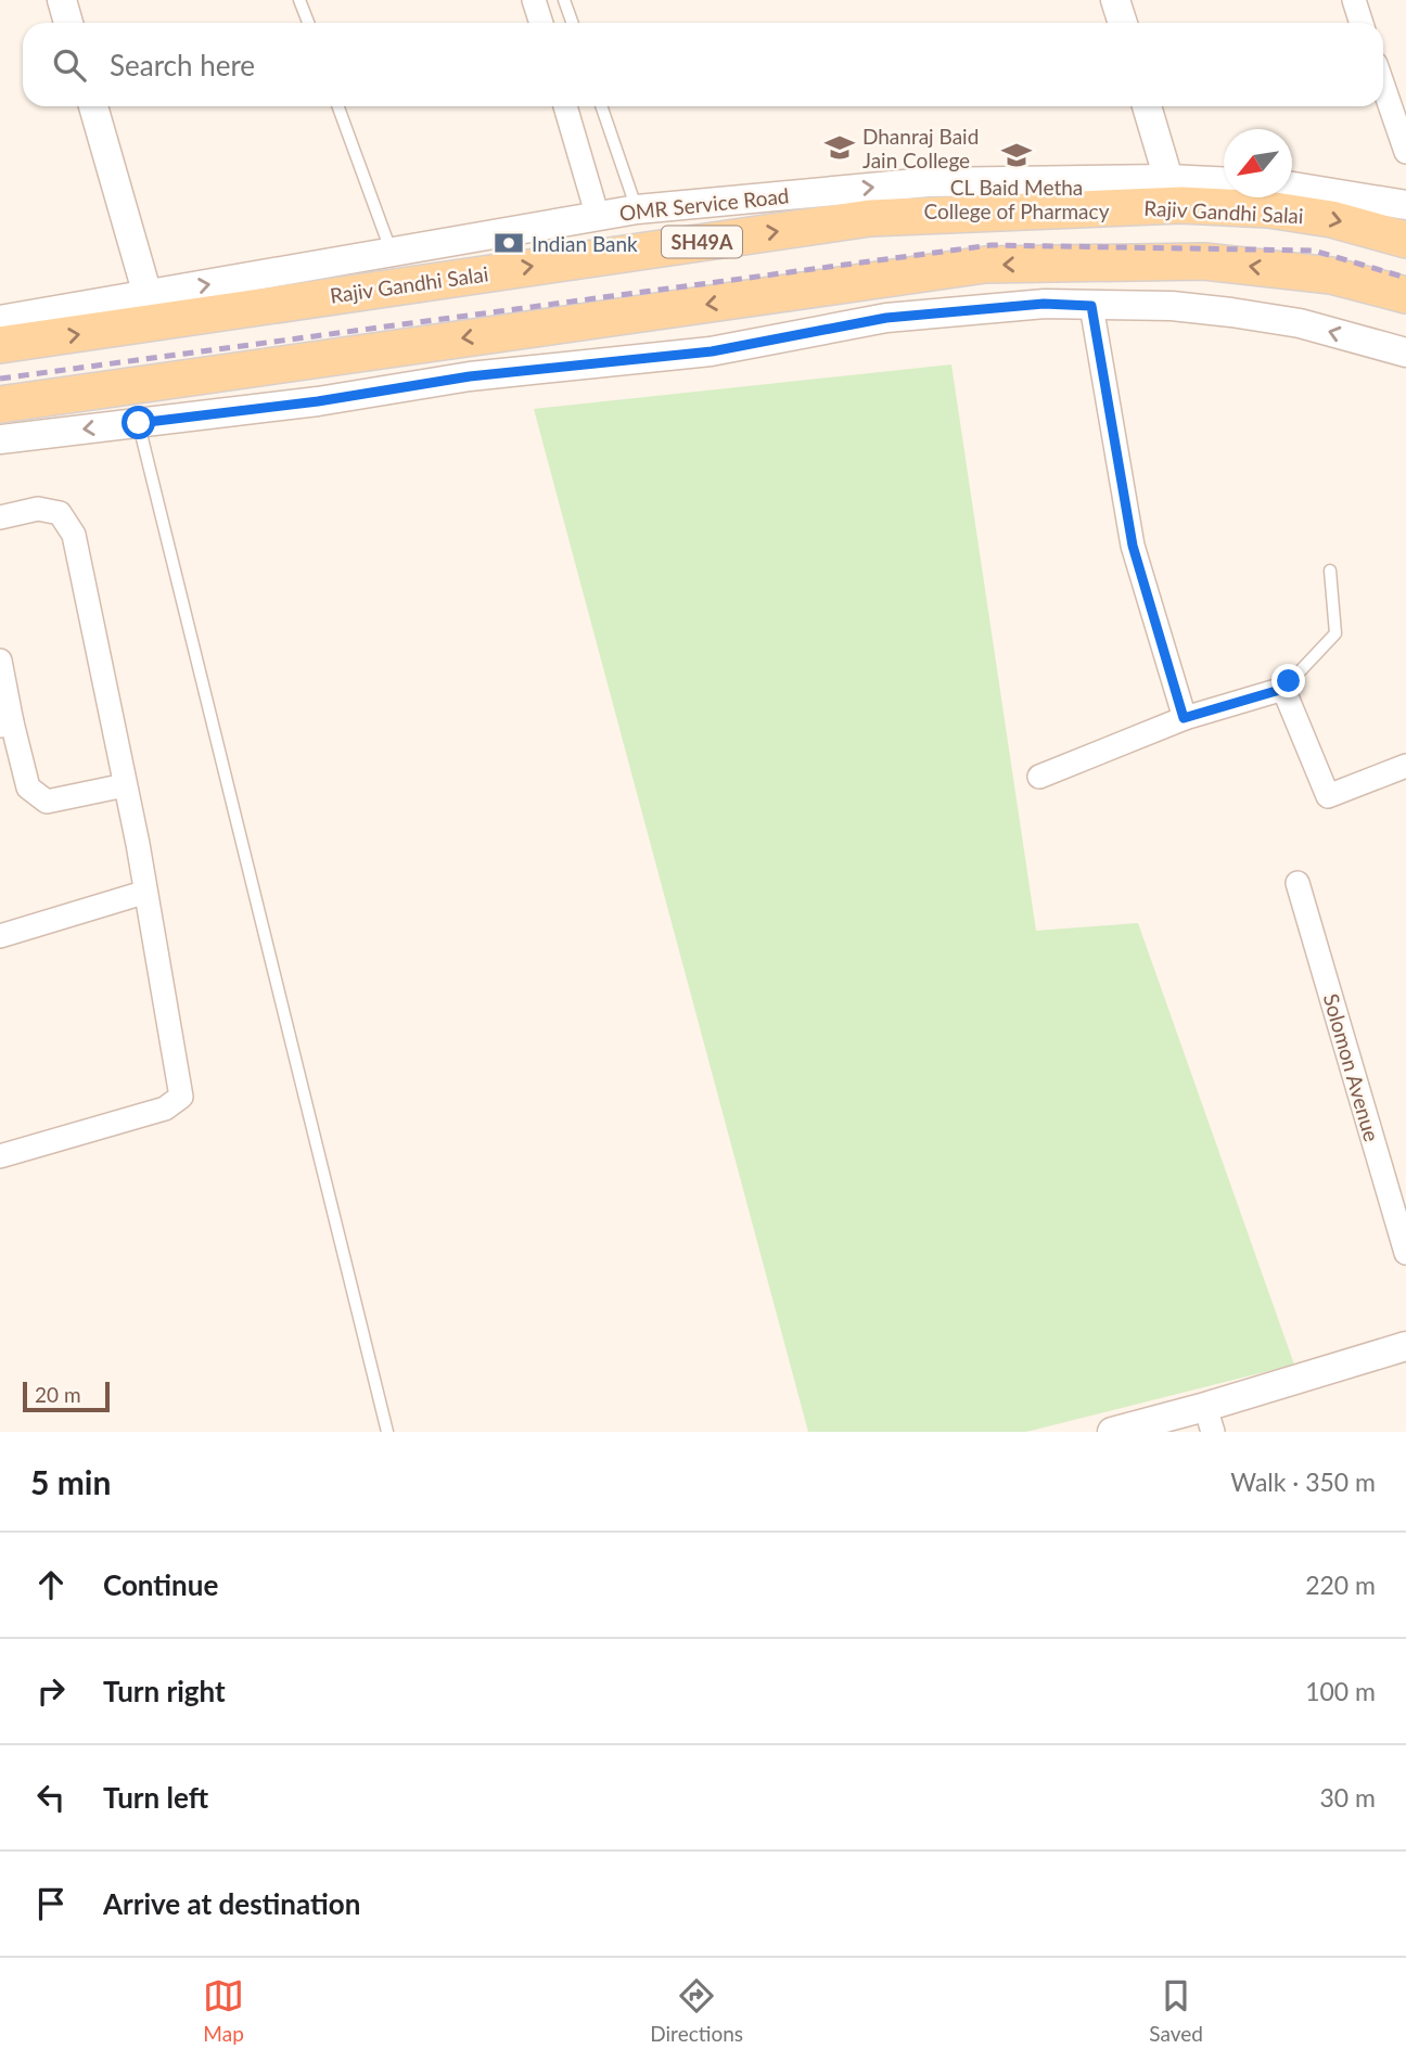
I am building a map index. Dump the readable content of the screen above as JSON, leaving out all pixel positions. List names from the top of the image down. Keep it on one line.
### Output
{"streets":{"main road":["Rajiv Gandhi Salai","SH49A"],"street":["OMR Service Road","Solomon Avenue"]},"crossings":[["OMR Service Road","Rajiv Gandhi Salai"]],"places":{"school or university":["Dhanraj Baid Jain College","CL Baid Metha College of Pharmacy"],"bank":["Indian Bank"]},"scale_bar":"20 m","north":"bottom left","page":{"search":"Search here","scale":"20 m","heading":["5 min","Walk · 350 m"],"list":[["Continue","220 m"],["Turn right","100 m"],["Turn left","30 m"],"Arrive at destination"],"nav":["Map","Directions","Saved"]}}
